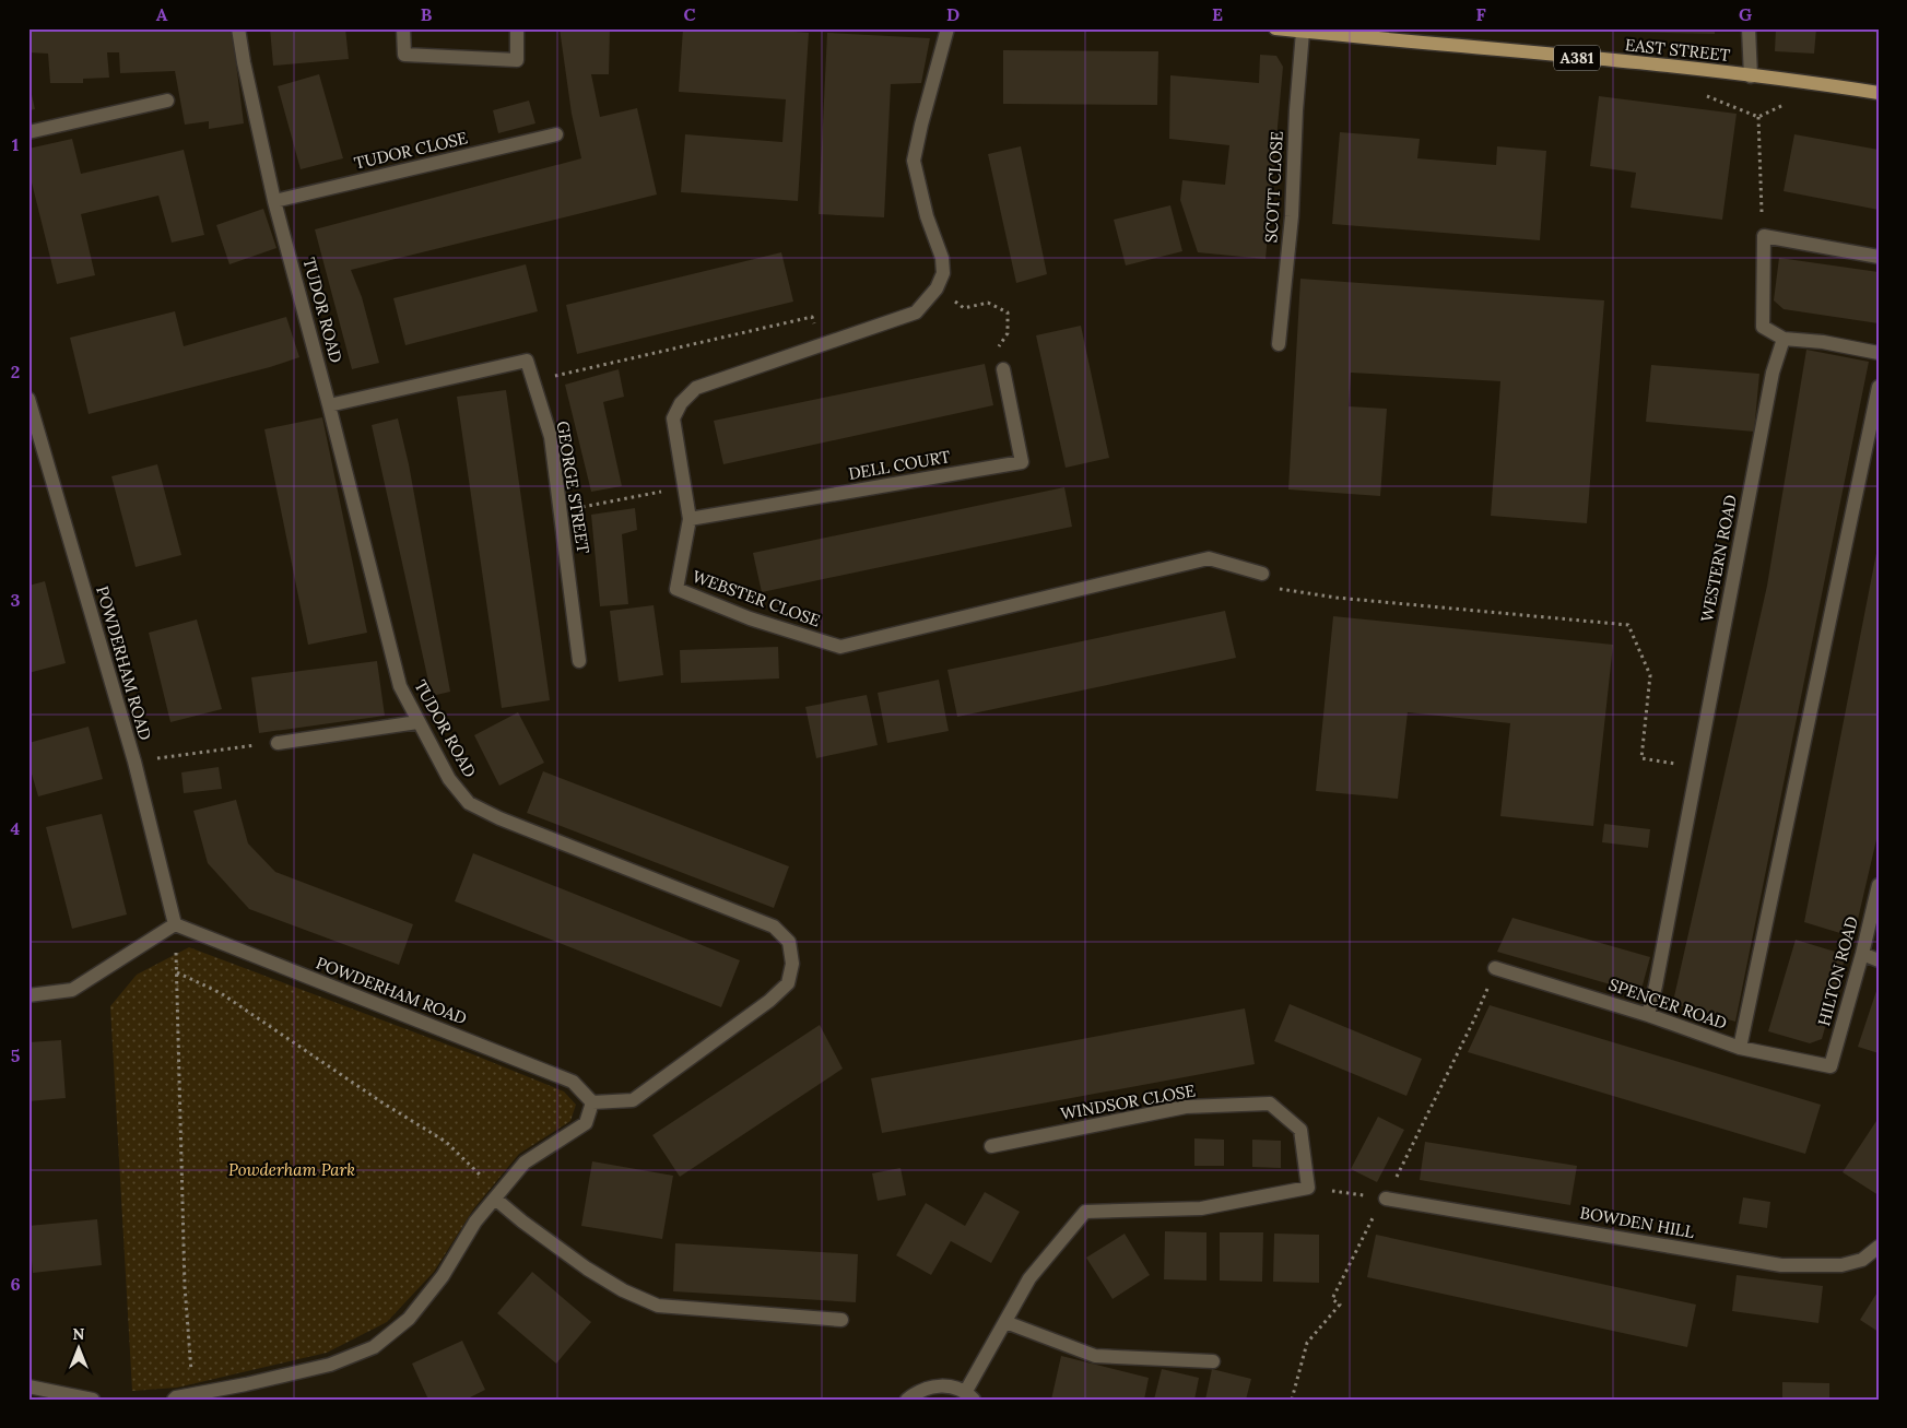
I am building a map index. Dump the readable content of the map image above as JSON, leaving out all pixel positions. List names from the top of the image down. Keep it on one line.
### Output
{"streets":{"main road":["EAST STREET","A381"],"street":["TUDOR CLOSE","SCOTT CLOSE","TUDOR ROAD","DELL COURT","GEORGE STREET","WESTERN ROAD","WEBSTER CLOSE","POWDERHAM ROAD","HILTON ROAD","SPENCER ROAD","WINDSOR CLOSE","BOWDEN HILL"]},"crossings":[["EAST STREET","SCOTT CLOSE"],["TUDOR CLOSE","TUDOR ROAD"],["TUDOR ROAD","GEORGE STREET"],["TUDOR ROAD","POWDERHAM ROAD"],["DELL COURT","WEBSTER CLOSE"],["WESTERN ROAD","SPENCER ROAD"],["HILTON ROAD","SPENCER ROAD"]],"parks":["Powderham Park"],"north":"top","grid":{"columns":["A","B","C","D","E","F","G"],"rows":["1","2","3","4","5","6"]}}
